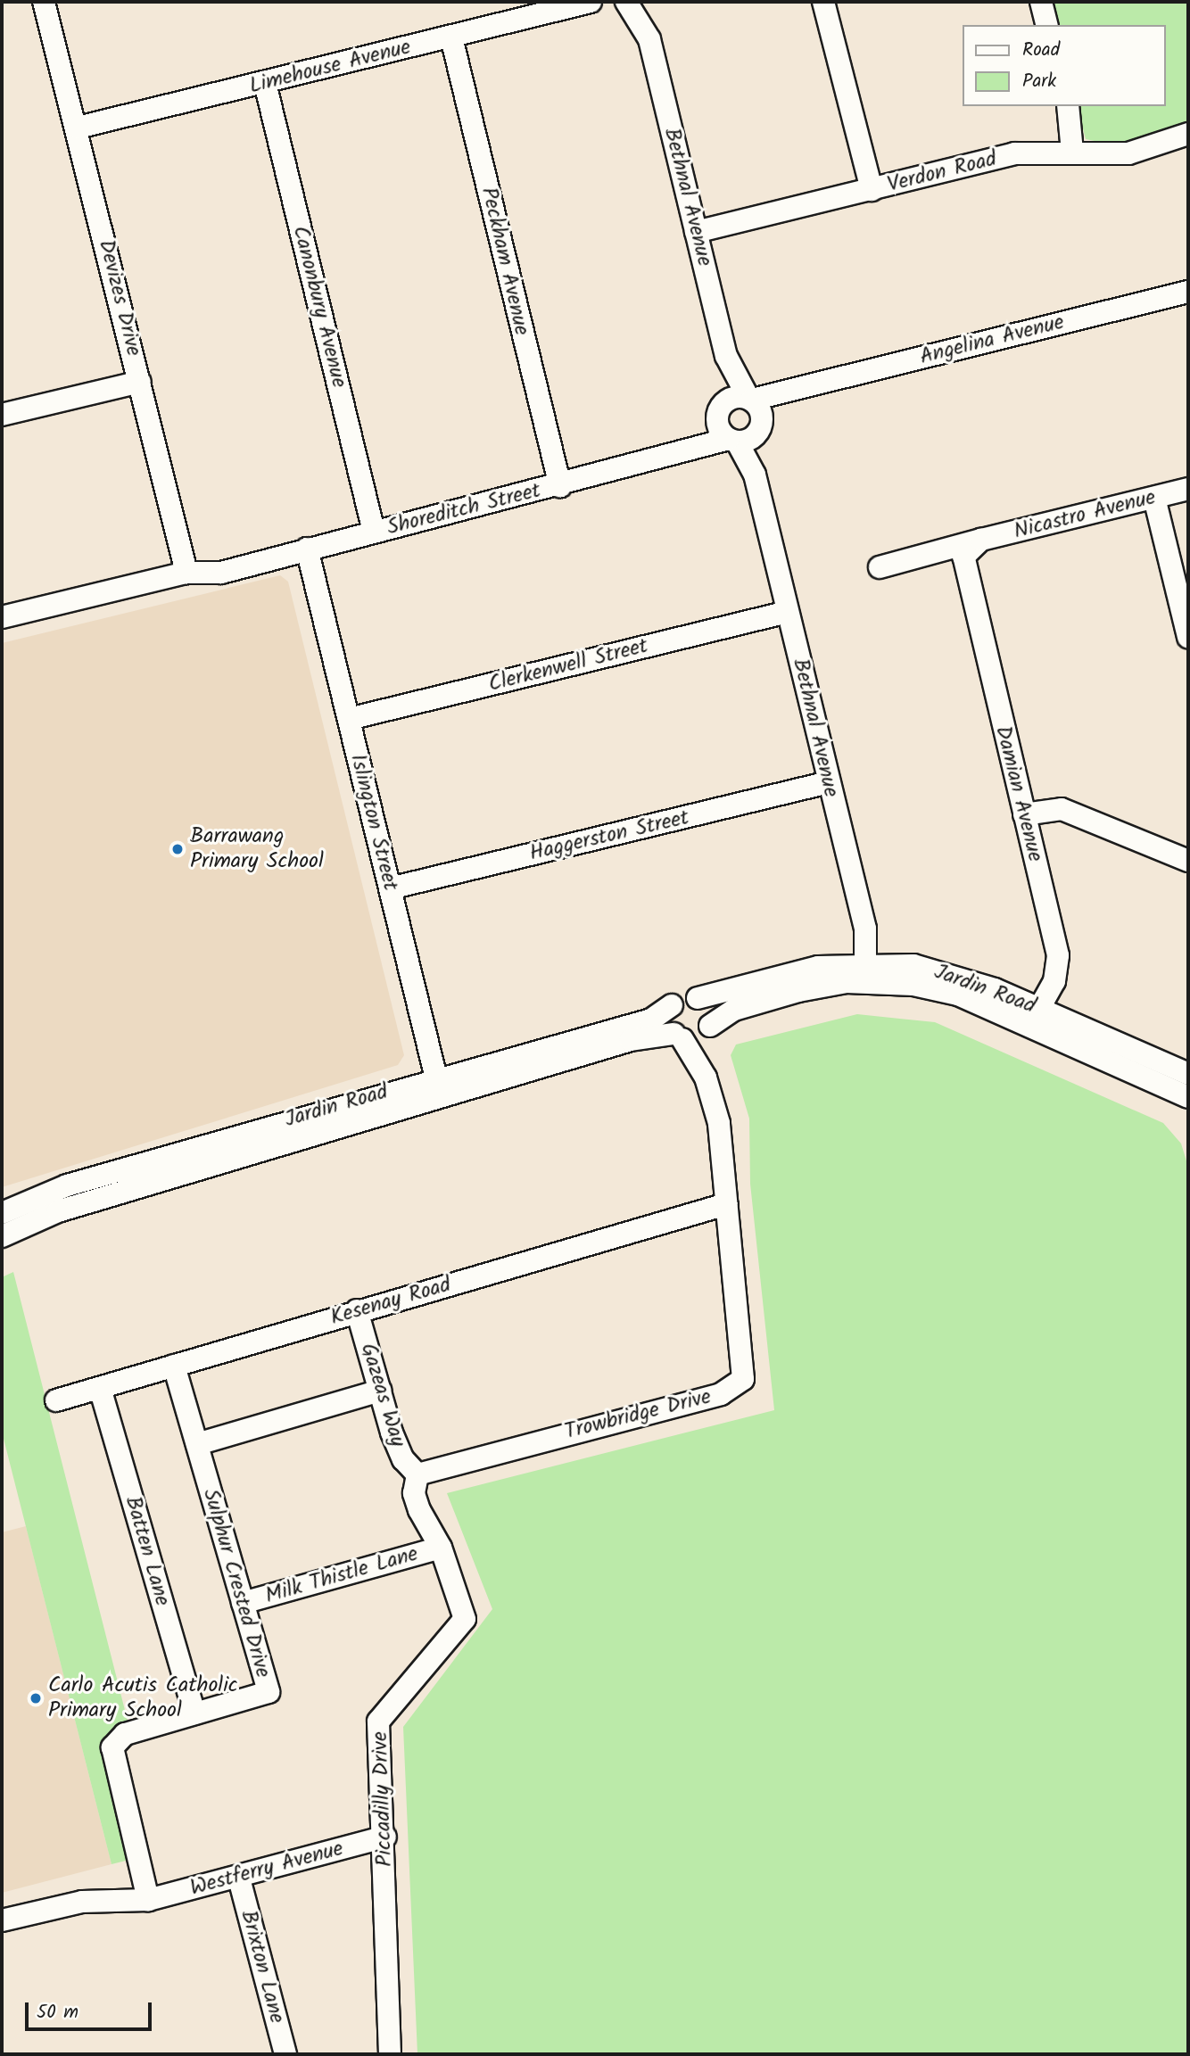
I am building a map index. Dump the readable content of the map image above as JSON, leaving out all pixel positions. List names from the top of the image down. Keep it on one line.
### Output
{"streets":{"street":["Limehouse Avenue","Verdon Road","Bethnal Avenue","Peckham Avenue","Devizes Drive","Canonbury Avenue","Angelina Avenue","Shoreditch Street","Nicastro Avenue","Clerkenwell Street","Damian Avenue","Islington Street","Haggerston Street","Jardin Road","Kesenay Road","Gazeas Way","Trowbridge Drive","Batten Lane","Milk Thistle Lane","Sulphur Crested Drive","Piccadilly Drive","Westferry Avenue","Brixton Lane"]},"crossings":[["Limehouse Avenue","Bethnal Avenue"],["Limehouse Avenue","Peckham Avenue"],["Limehouse Avenue","Devizes Drive"],["Limehouse Avenue","Canonbury Avenue"],["Verdon Road","Bethnal Avenue"],["Bethnal Avenue","Angelina Avenue"],["Bethnal Avenue","Shoreditch Street"],["Bethnal Avenue","Clerkenwell Street"],["Bethnal Avenue","Haggerston Street"],["Bethnal Avenue","Jardin Road"],["Peckham Avenue","Shoreditch Street"],["Devizes Drive","Shoreditch Street"],["Canonbury Avenue","Shoreditch Street"],["Angelina Avenue","Shoreditch Street"],["Shoreditch Street","Islington Street"],["Nicastro Avenue","Damian Avenue"],["Clerkenwell Street","Islington Street"],["Damian Avenue","Jardin Road"],["Islington Street","Haggerston Street"],["Islington Street","Jardin Road"],["Jardin Road","Trowbridge Drive"],["Kesenay Road","Gazeas Way"],["Kesenay Road","Trowbridge Drive"],["Kesenay Road","Batten Lane"],["Kesenay Road","Sulphur Crested Drive"],["Gazeas Way","Trowbridge Drive"],["Gazeas Way","Piccadilly Drive"],["Trowbridge Drive","Piccadilly Drive"],["Batten Lane","Sulphur Crested Drive"],["Milk Thistle Lane","Sulphur Crested Drive"],["Milk Thistle Lane","Piccadilly Drive"],["Sulphur Crested Drive","Westferry Avenue"],["Piccadilly Drive","Westferry Avenue"],["Westferry Avenue","Brixton Lane"]],"places":["Barrawang Primary School","Carlo Acutis Catholic Primary School"],"legend":["Road","Park"],"scale_bar":"50 m"}
